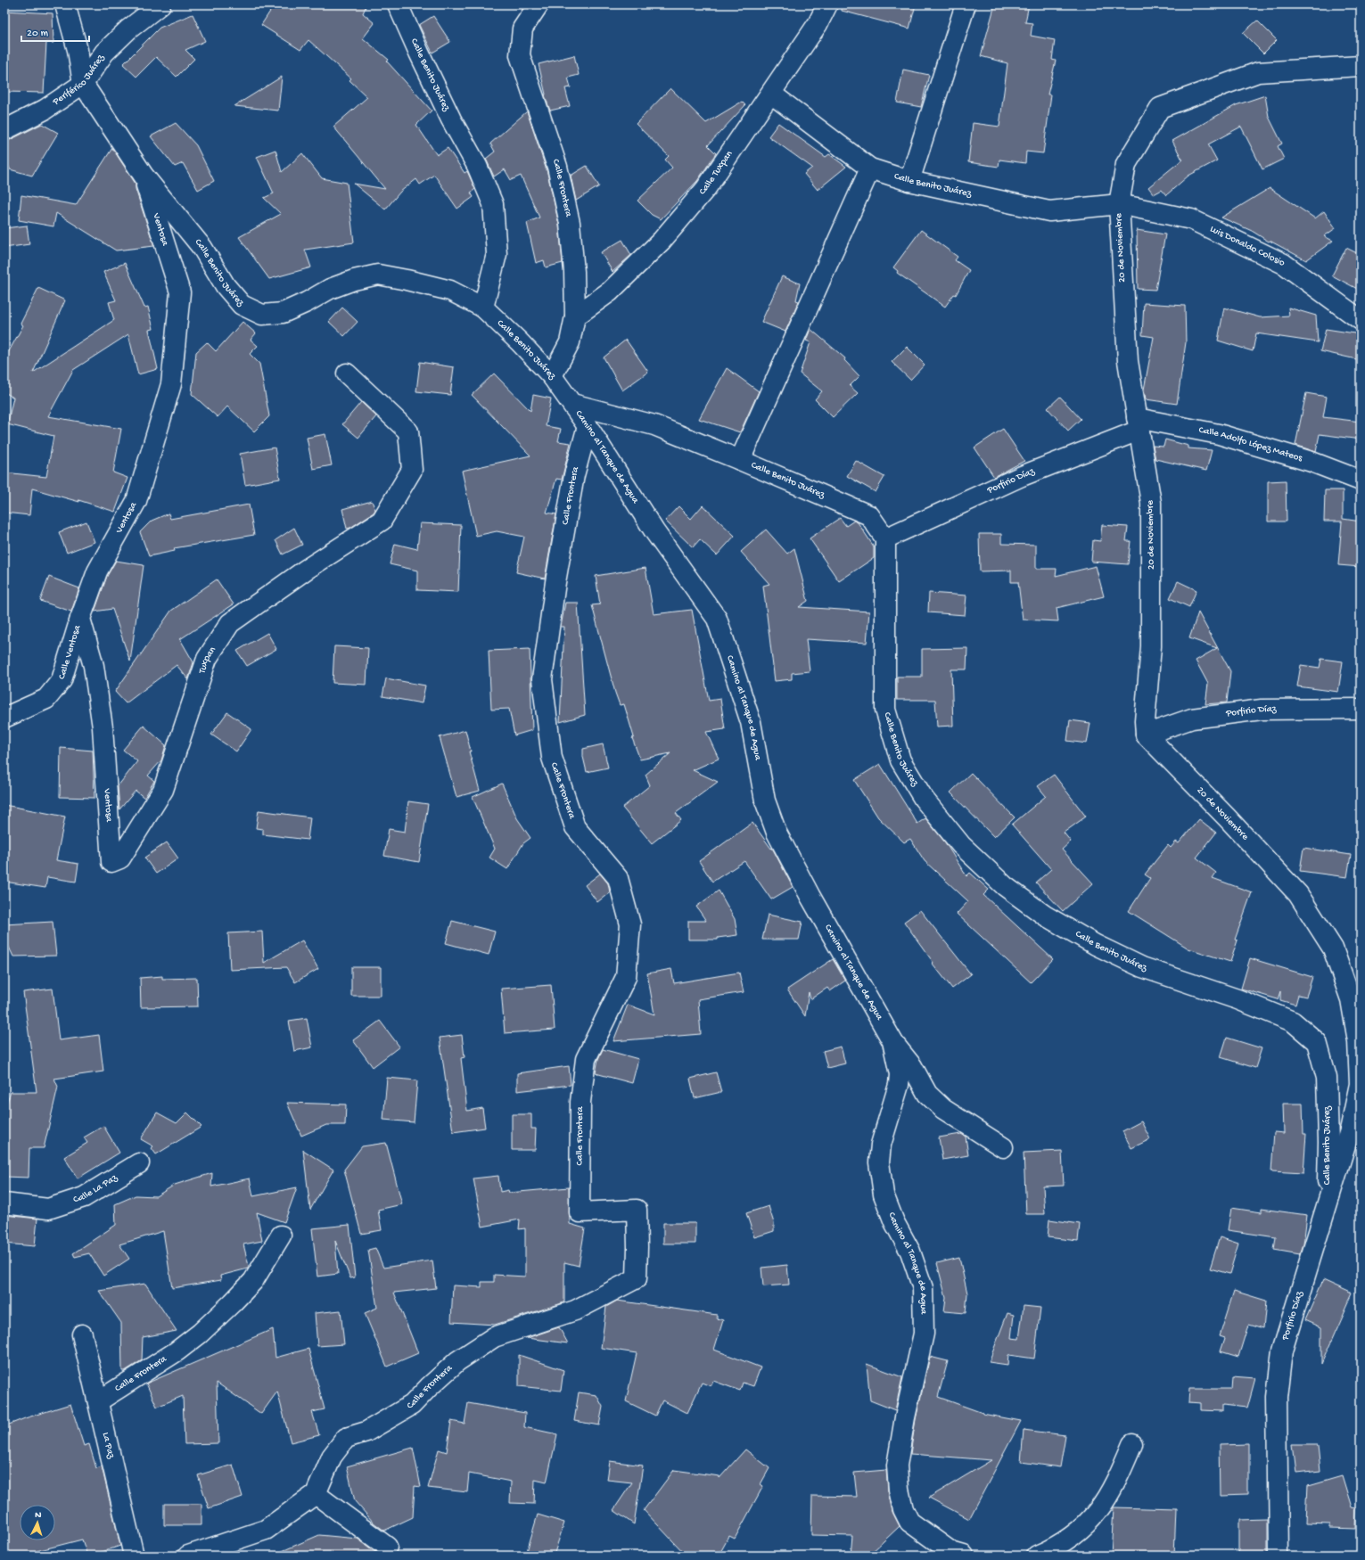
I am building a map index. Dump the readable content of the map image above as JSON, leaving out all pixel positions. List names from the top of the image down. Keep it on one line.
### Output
{"streets":{"street":["Calle Benito Juárez","Periférico Juárez","Calle Tuxpan","Calle Frontera","Ventosa","Luis Donaldo Colosio","20 de Noviembre","Calle Adolfo López Mateos","Camino al Tanque de Agua","Porfirio Díaz","Calle Ventosa","Tuxpan","Calle La Paz","La Paz"]},"crossings":[["Calle Benito Juárez","Periférico Juárez"],["Calle Benito Juárez","Calle Tuxpan"],["Calle Benito Juárez","Calle Frontera"],["Calle Benito Juárez","Ventosa"],["Calle Benito Juárez","Luis Donaldo Colosio"],["Calle Benito Juárez","20 de Noviembre"],["Calle Benito Juárez","Camino al Tanque de Agua"],["Calle Benito Juárez","Porfirio Díaz"],["Calle Tuxpan","Calle Frontera"],["Calle Frontera","Camino al Tanque de Agua"],["Calle Frontera","La Paz"],["Ventosa","Calle Ventosa"],["Ventosa","Tuxpan"],["Luis Donaldo Colosio","20 de Noviembre"],["20 de Noviembre","Calle Adolfo López Mateos"],["20 de Noviembre","Porfirio Díaz"],["Calle Adolfo López Mateos","Porfirio Díaz"]],"scale_bar":"20 m","north":"top"}
